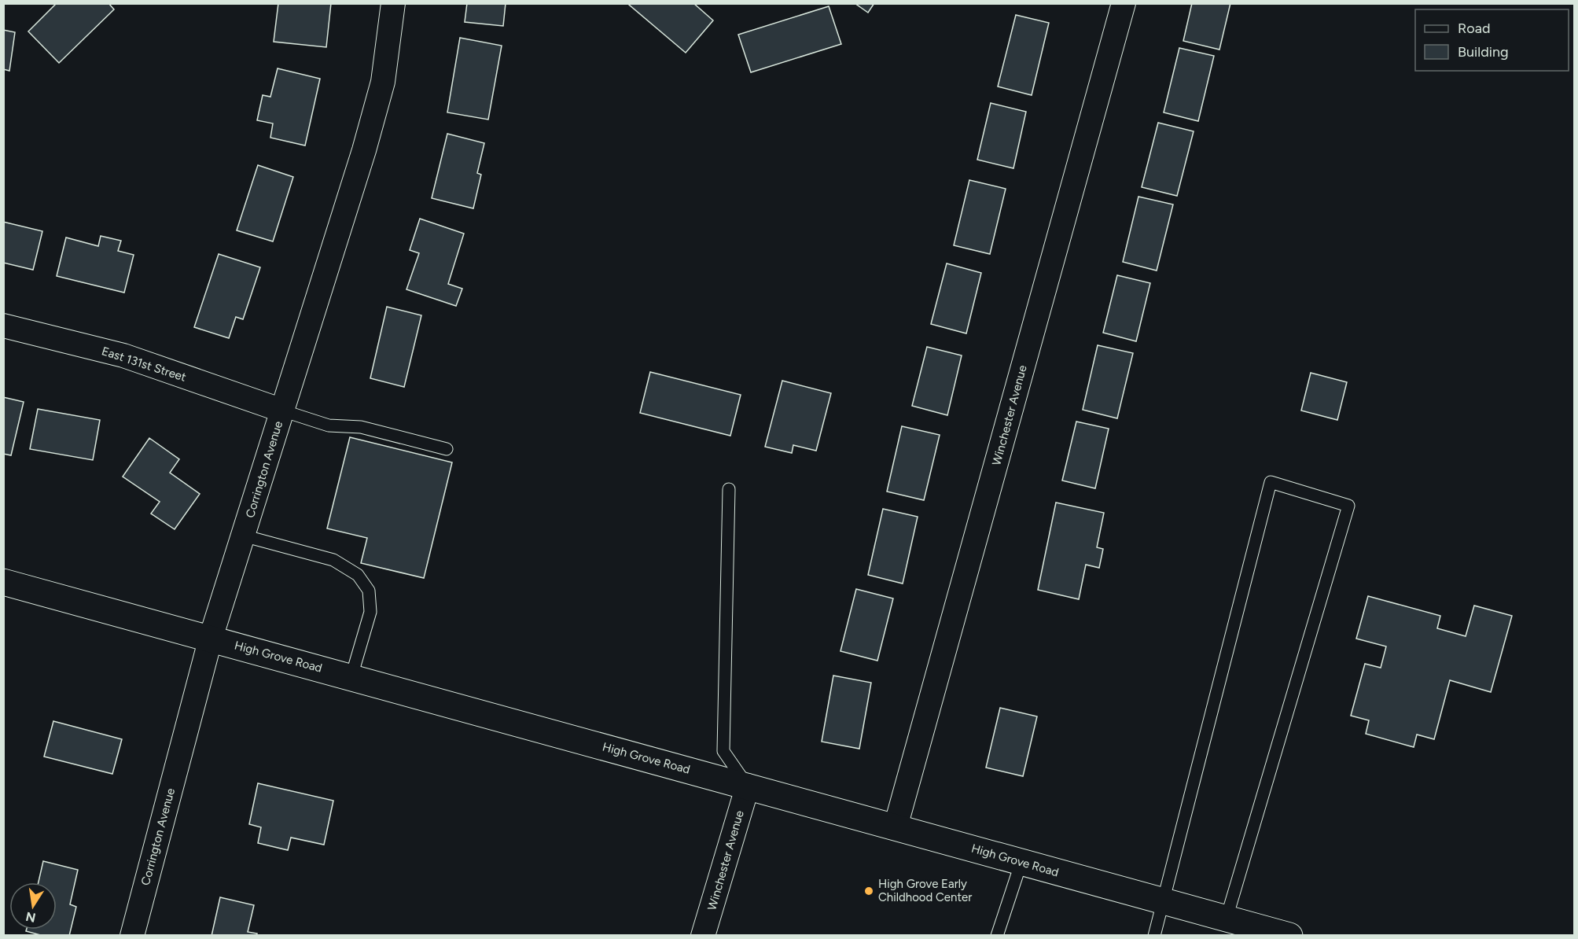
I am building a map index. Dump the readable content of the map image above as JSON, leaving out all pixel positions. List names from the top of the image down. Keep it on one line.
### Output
{"streets":{"main road":["High Grove Road"],"street":["East 131st Street","Winchester Avenue","Corrington Avenue"]},"crossings":[["East 131st Street","Corrington Avenue"],["Winchester Avenue","High Grove Road"],["Corrington Avenue","High Grove Road"]],"places":["High Grove Early Childhood Center"],"legend":["Road","Building"],"north":"bottom"}
